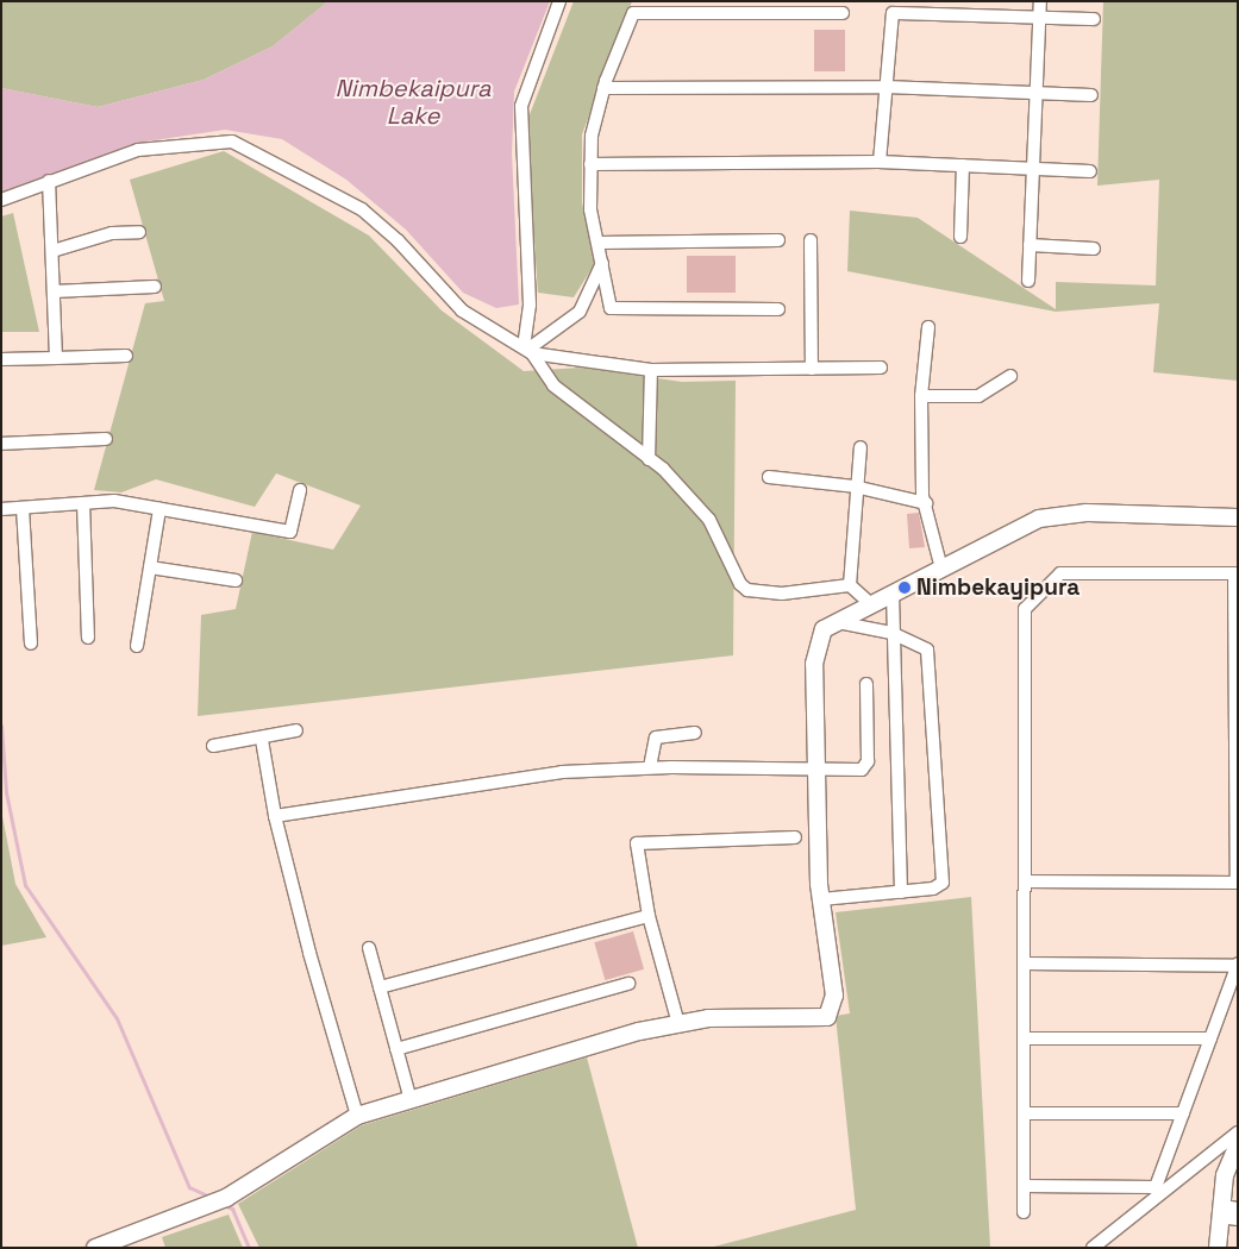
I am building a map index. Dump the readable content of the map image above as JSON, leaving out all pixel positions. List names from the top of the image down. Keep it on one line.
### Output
{"water":["Nimbekaipura Lake"],"places":["Nimbekayipura"]}
